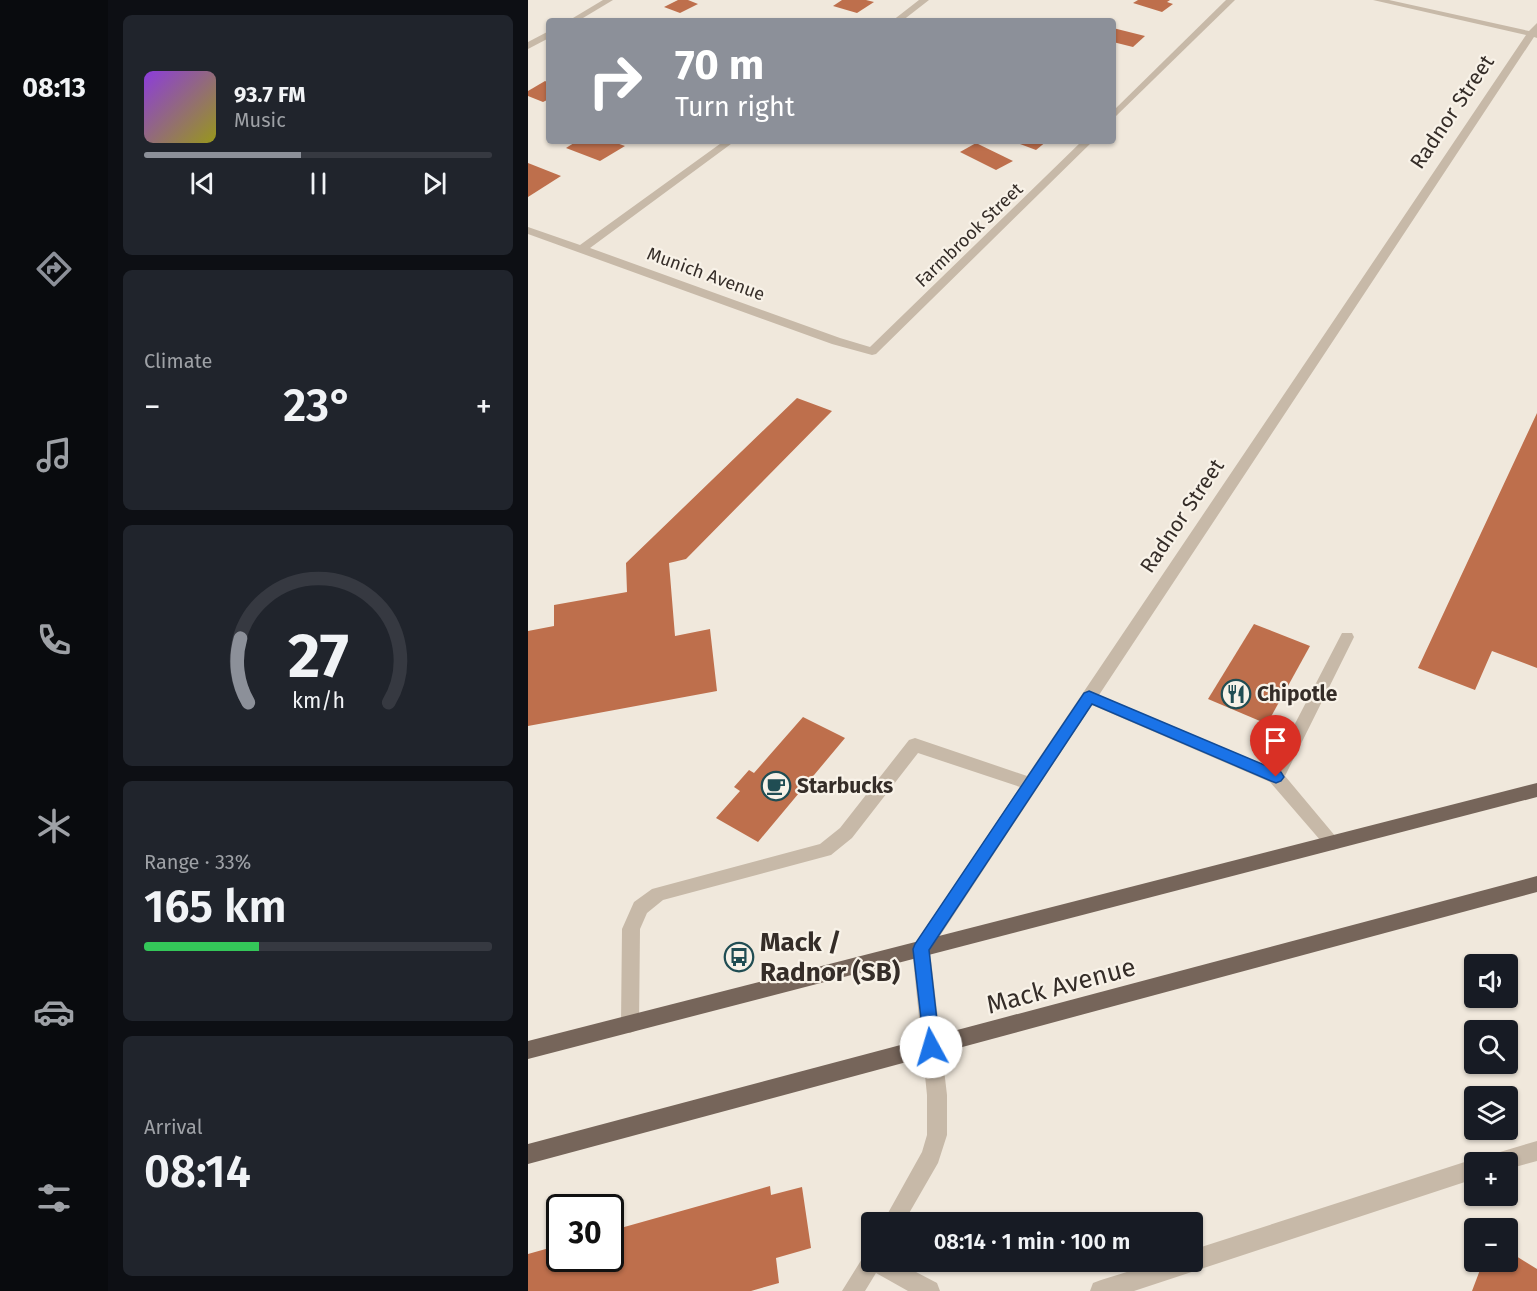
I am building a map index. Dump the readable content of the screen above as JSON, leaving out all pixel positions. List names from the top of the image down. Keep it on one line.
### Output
{"streets":{"main road":["Mack Avenue"],"street":["Radnor Street","Farmbrook Street","Munich Avenue"]},"crossings":[["Farmbrook Street","Munich Avenue"]],"places":{"restaurant":["Chipotle"],"cafe":["Starbucks"],"bus stop":["Mack / Radnor (SB)"]},"page":{"tabs":"08:13","turn":["70 m","Turn right"],"song":["93.7 FM","Music"],"tile":["Climate",["Range · 33%","165 km"],["Arrival","08:14"]],"heat":["−","23°","+"],"map_buttons":["+","−"],"limit":"30","trip":"08:14 · 1 min · 100 m","gauge":["27","km/h"]}}
